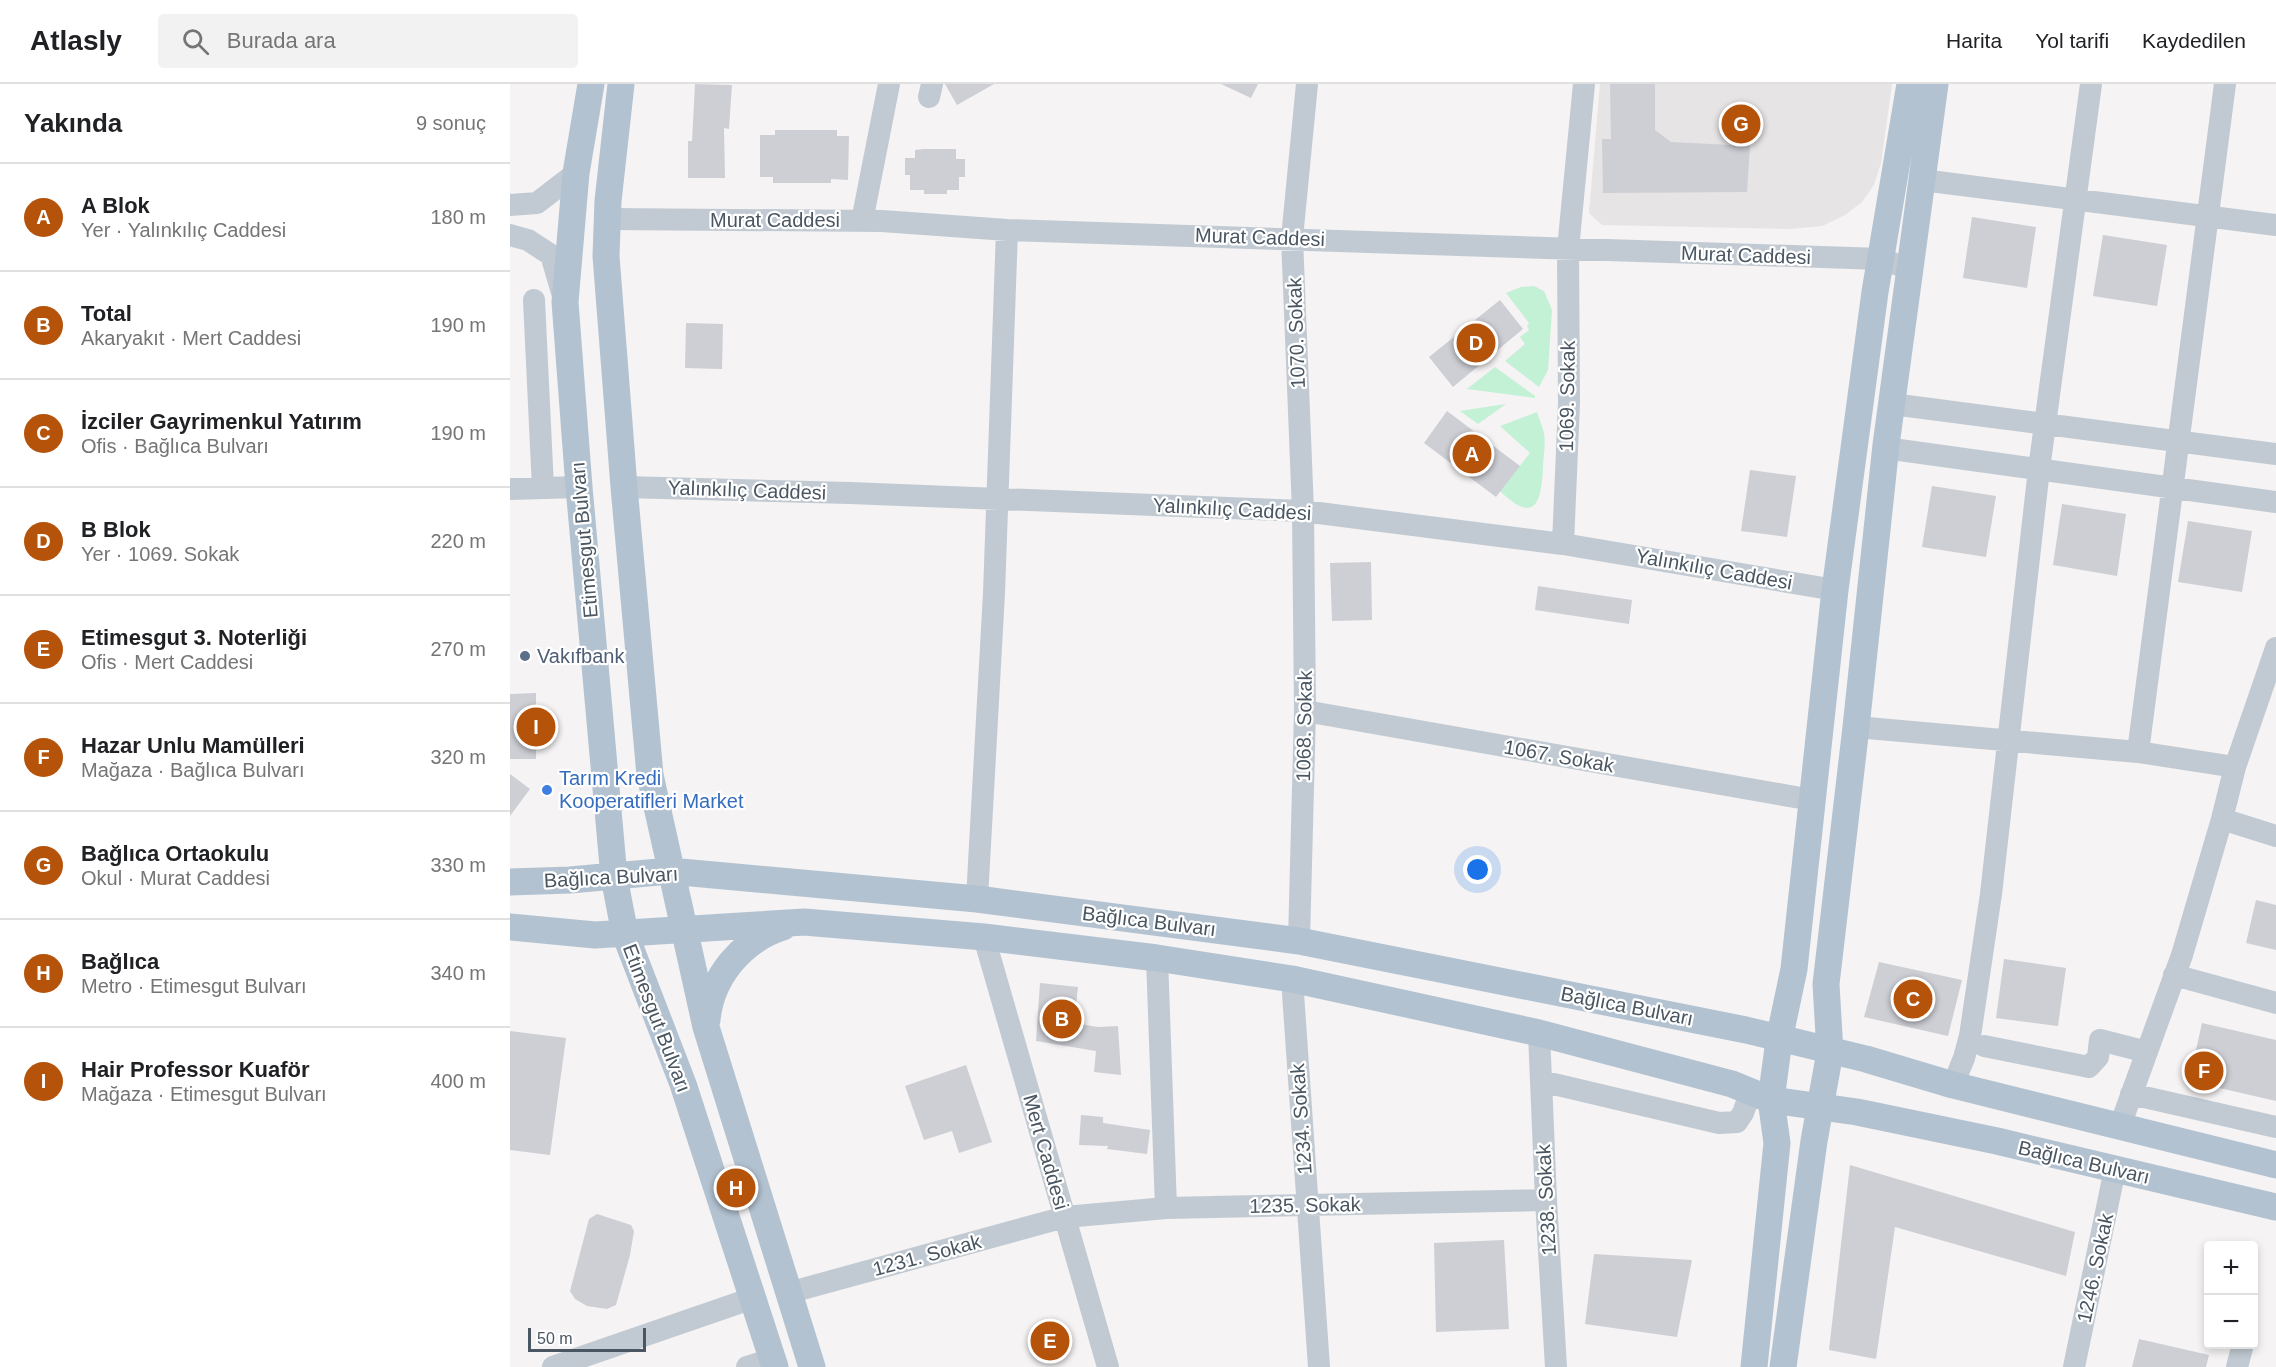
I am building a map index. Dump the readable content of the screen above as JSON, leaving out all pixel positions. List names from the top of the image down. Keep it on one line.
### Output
{"streets":{"main road":["Etimesgut Bulvarı","Bağlıca Bulvarı"],"street":["Murat Caddesi","1070. Sokak","1069. Sokak","Yalınkılıç Caddesi","1068. Sokak","1067. Sokak","1234. Sokak","Mert Caddesi","1238. Sokak","1235. Sokak","1231. Sokak","1246. Sokak"]},"crossings":[["Murat Caddesi","1070. Sokak"],["Murat Caddesi","1069. Sokak"],["Murat Caddesi","Etimesgut Bulvarı"],["1070. Sokak","Yalınkılıç Caddesi"],["1070. Sokak","1068. Sokak"],["1069. Sokak","Yalınkılıç Caddesi"],["Yalınkılıç Caddesi","Etimesgut Bulvarı"],["Yalınkılıç Caddesi","1068. Sokak"],["Etimesgut Bulvarı","Bağlıca Bulvarı"],["Etimesgut Bulvarı","1231. Sokak"],["1068. Sokak","1067. Sokak"],["1068. Sokak","Bağlıca Bulvarı"],["Bağlıca Bulvarı","1234. Sokak"],["Bağlıca Bulvarı","Mert Caddesi"],["Bağlıca Bulvarı","1238. Sokak"],["Bağlıca Bulvarı","1246. Sokak"],["1234. Sokak","1235. Sokak"],["Mert Caddesi","1235. Sokak"],["Mert Caddesi","1231. Sokak"],["1238. Sokak","1235. Sokak"],["1235. Sokak","1231. Sokak"]],"places":["Vakıfbank","Tarım Kredi Kooperatifleri Market"],"scale_bar":"50 m","page":{"header":"Atlasly","search":"Burada ara","nav":["Harita","Yol tarifi","Kaydedilen"],"heading":["Yakında","9 sonuç"],"pins":["G","D","A","I","C","B","F","H","E"],"list":[{"mark":"A","name":"A Blok","note":"Yer · Yalınkılıç Caddesi","value":"180 m"},{"mark":"B","name":"Total","note":"Akaryakıt · Mert Caddesi","value":"190 m"},{"mark":"C","name":"İzciler Gayrimenkul Yatırım","note":"Ofis · Bağlıca Bulvarı","value":"190 m"},{"mark":"D","name":"B Blok","note":"Yer · 1069. Sokak","value":"220 m"},{"mark":"E","name":"Etimesgut 3. Noterliği","note":"Ofis · Mert Caddesi","value":"270 m"},{"mark":"F","name":"Hazar Unlu Mamülleri","note":"Mağaza · Bağlıca Bulvarı","value":"320 m"},{"mark":"G","name":"Bağlıca Ortaokulu","note":"Okul · Murat Caddesi","value":"330 m"},{"mark":"H","name":"Bağlıca","note":"Metro · Etimesgut Bulvarı","value":"340 m"},{"mark":"I","name":"Hair Professor Kuaför","note":"Mağaza · Etimesgut Bulvarı","value":"400 m"}],"map_buttons":["+","−"],"scale":"50 m"}}
